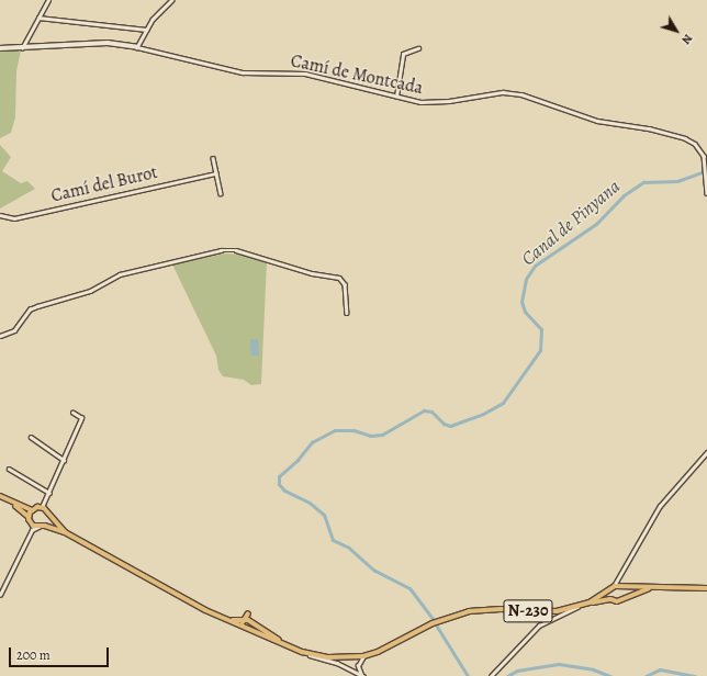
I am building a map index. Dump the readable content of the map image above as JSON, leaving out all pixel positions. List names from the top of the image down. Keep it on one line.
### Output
{"streets":{"main road":["N-230"],"street":["Camí de Montcada","Camí del Burot"]},"water":["Canal de Pinyana"],"scale_bar":"200 m","north":"bottom right"}
